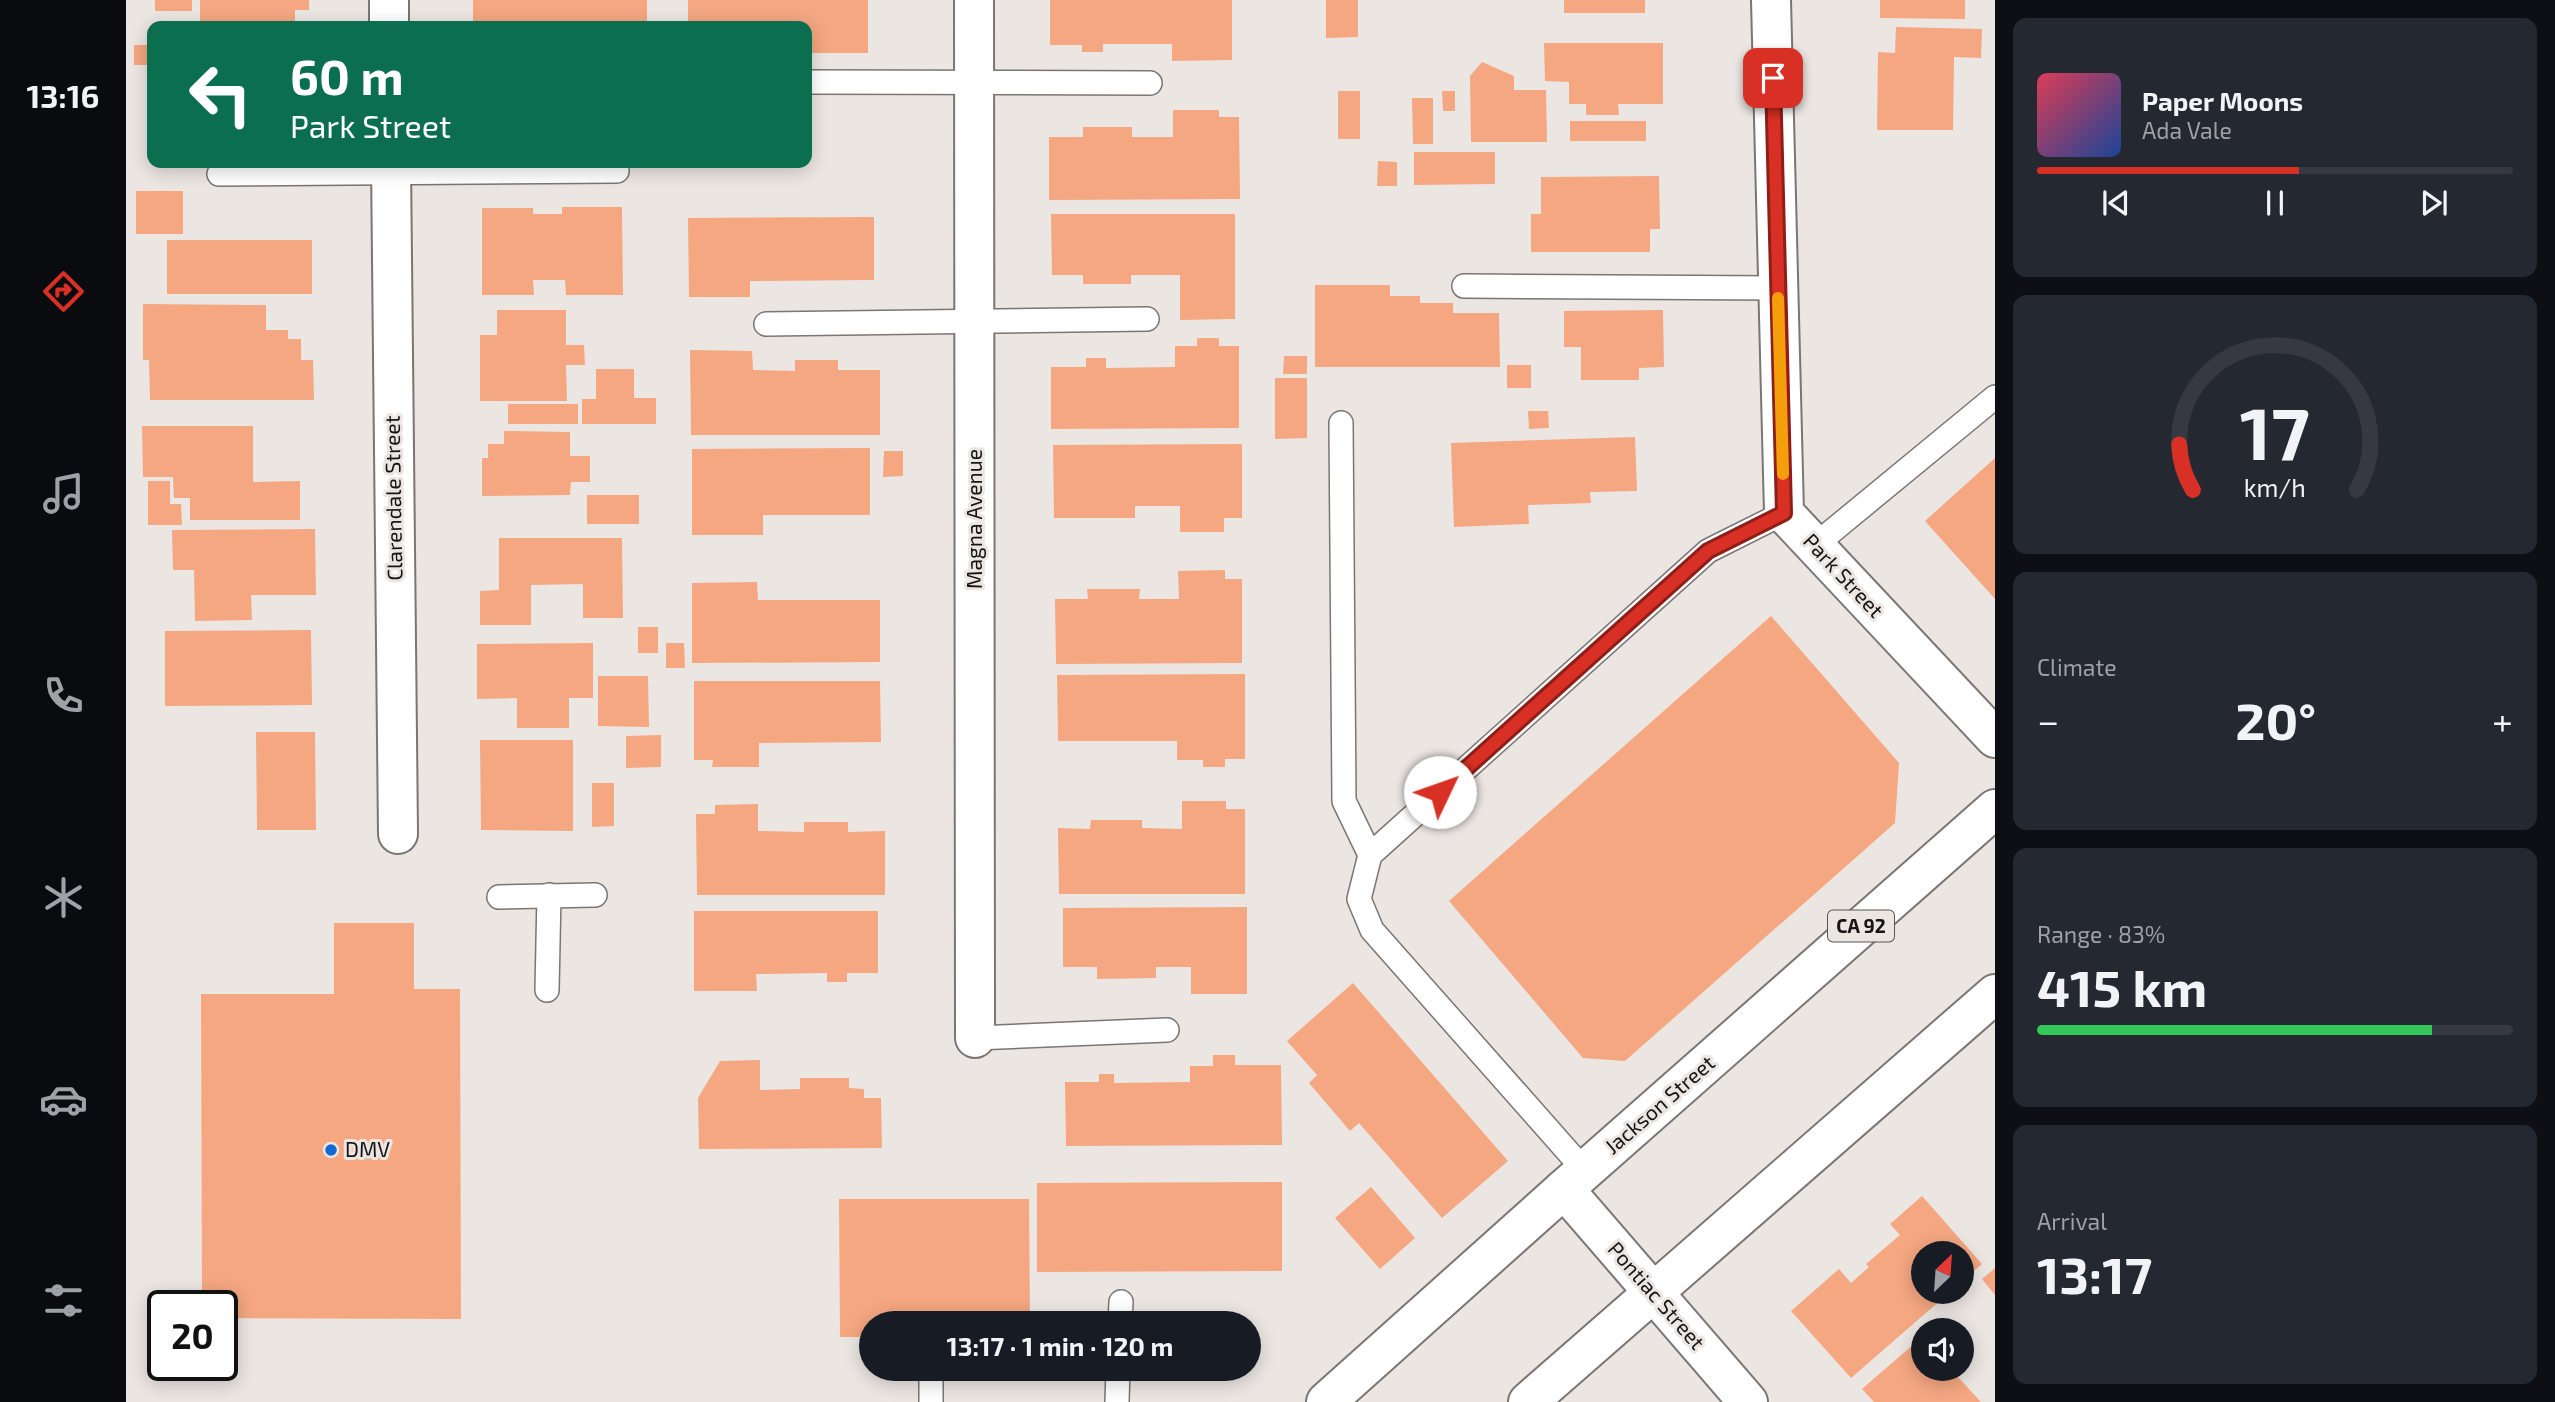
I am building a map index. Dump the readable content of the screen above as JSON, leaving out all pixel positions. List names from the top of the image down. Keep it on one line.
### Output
{"streets":{"street":["Clarendale Street","Magna Avenue","Park Street","CA 92","Jackson Street","Pontiac Street"]},"crossings":[["Jackson Street","Pontiac Street"]],"places":["DMV"],"north":"top right","page":{"tabs":"13:16","turn":["60 m","Park Street"],"song":["Paper Moons","Ada Vale"],"tile":["Climate",["Range · 83%","415 km"],["Arrival","13:17"]],"heat":["−","20°","+"],"limit":"20","trip":"13:17 · 1 min · 120 m","gauge":["17","km/h"]}}
